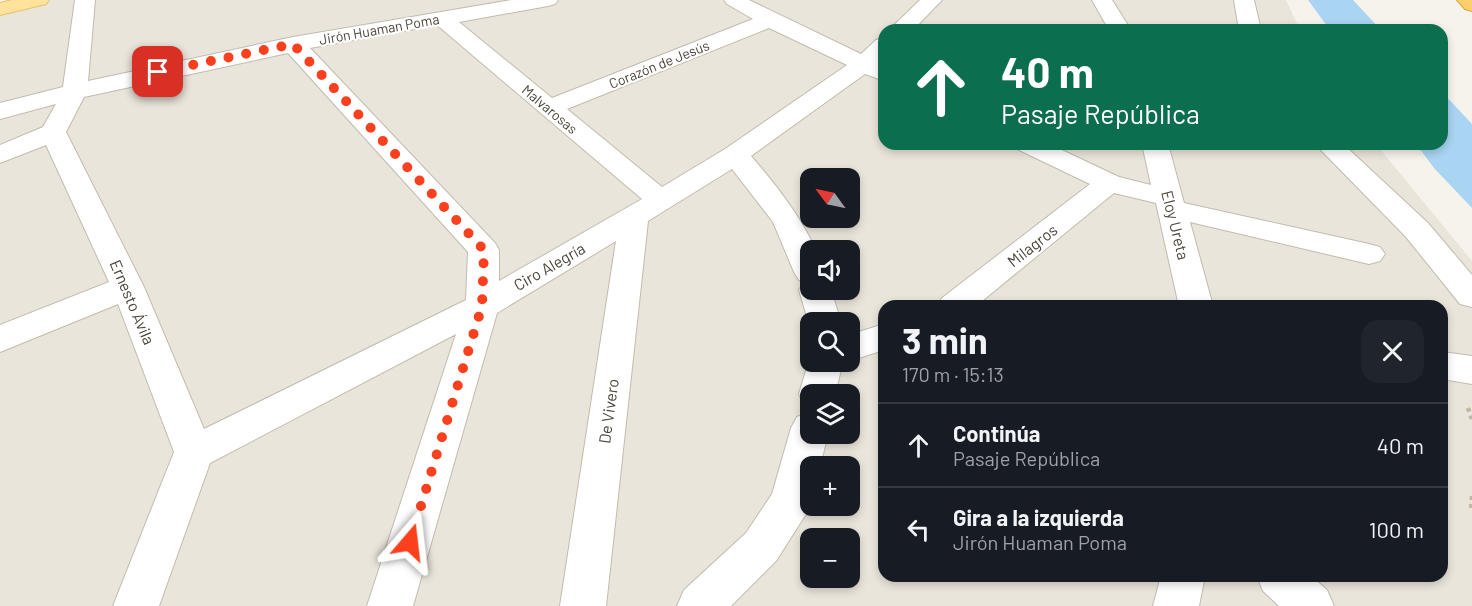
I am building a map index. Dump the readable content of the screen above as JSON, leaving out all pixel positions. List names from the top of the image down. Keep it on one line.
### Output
{"streets":{"street":["Jirón Huaman Poma","Corazón de Jesús","Malvarosas","Eloy Ureta","Milagros","Ciro Alegría","Ernesto Ávila","De Vivero"]},"crossings":[["Jirón Huaman Poma","Malvarosas"],["Corazón de Jesús","Malvarosas"],["Malvarosas","Ciro Alegría"],["Malvarosas","De Vivero"],["Ciro Alegría","Ernesto Ávila"],["Ciro Alegría","De Vivero"]],"north":"top left","page":{"turn":["40 m","Pasaje República"],"map_buttons":["+","−"],"heading":["3 min","170 m · 15:13"],"list":[{"name":"Continúa","note":"Pasaje República","value":"40 m"},{"name":"Gira a la izquierda","note":"Jirón Huaman Poma","value":"100 m"}]}}
